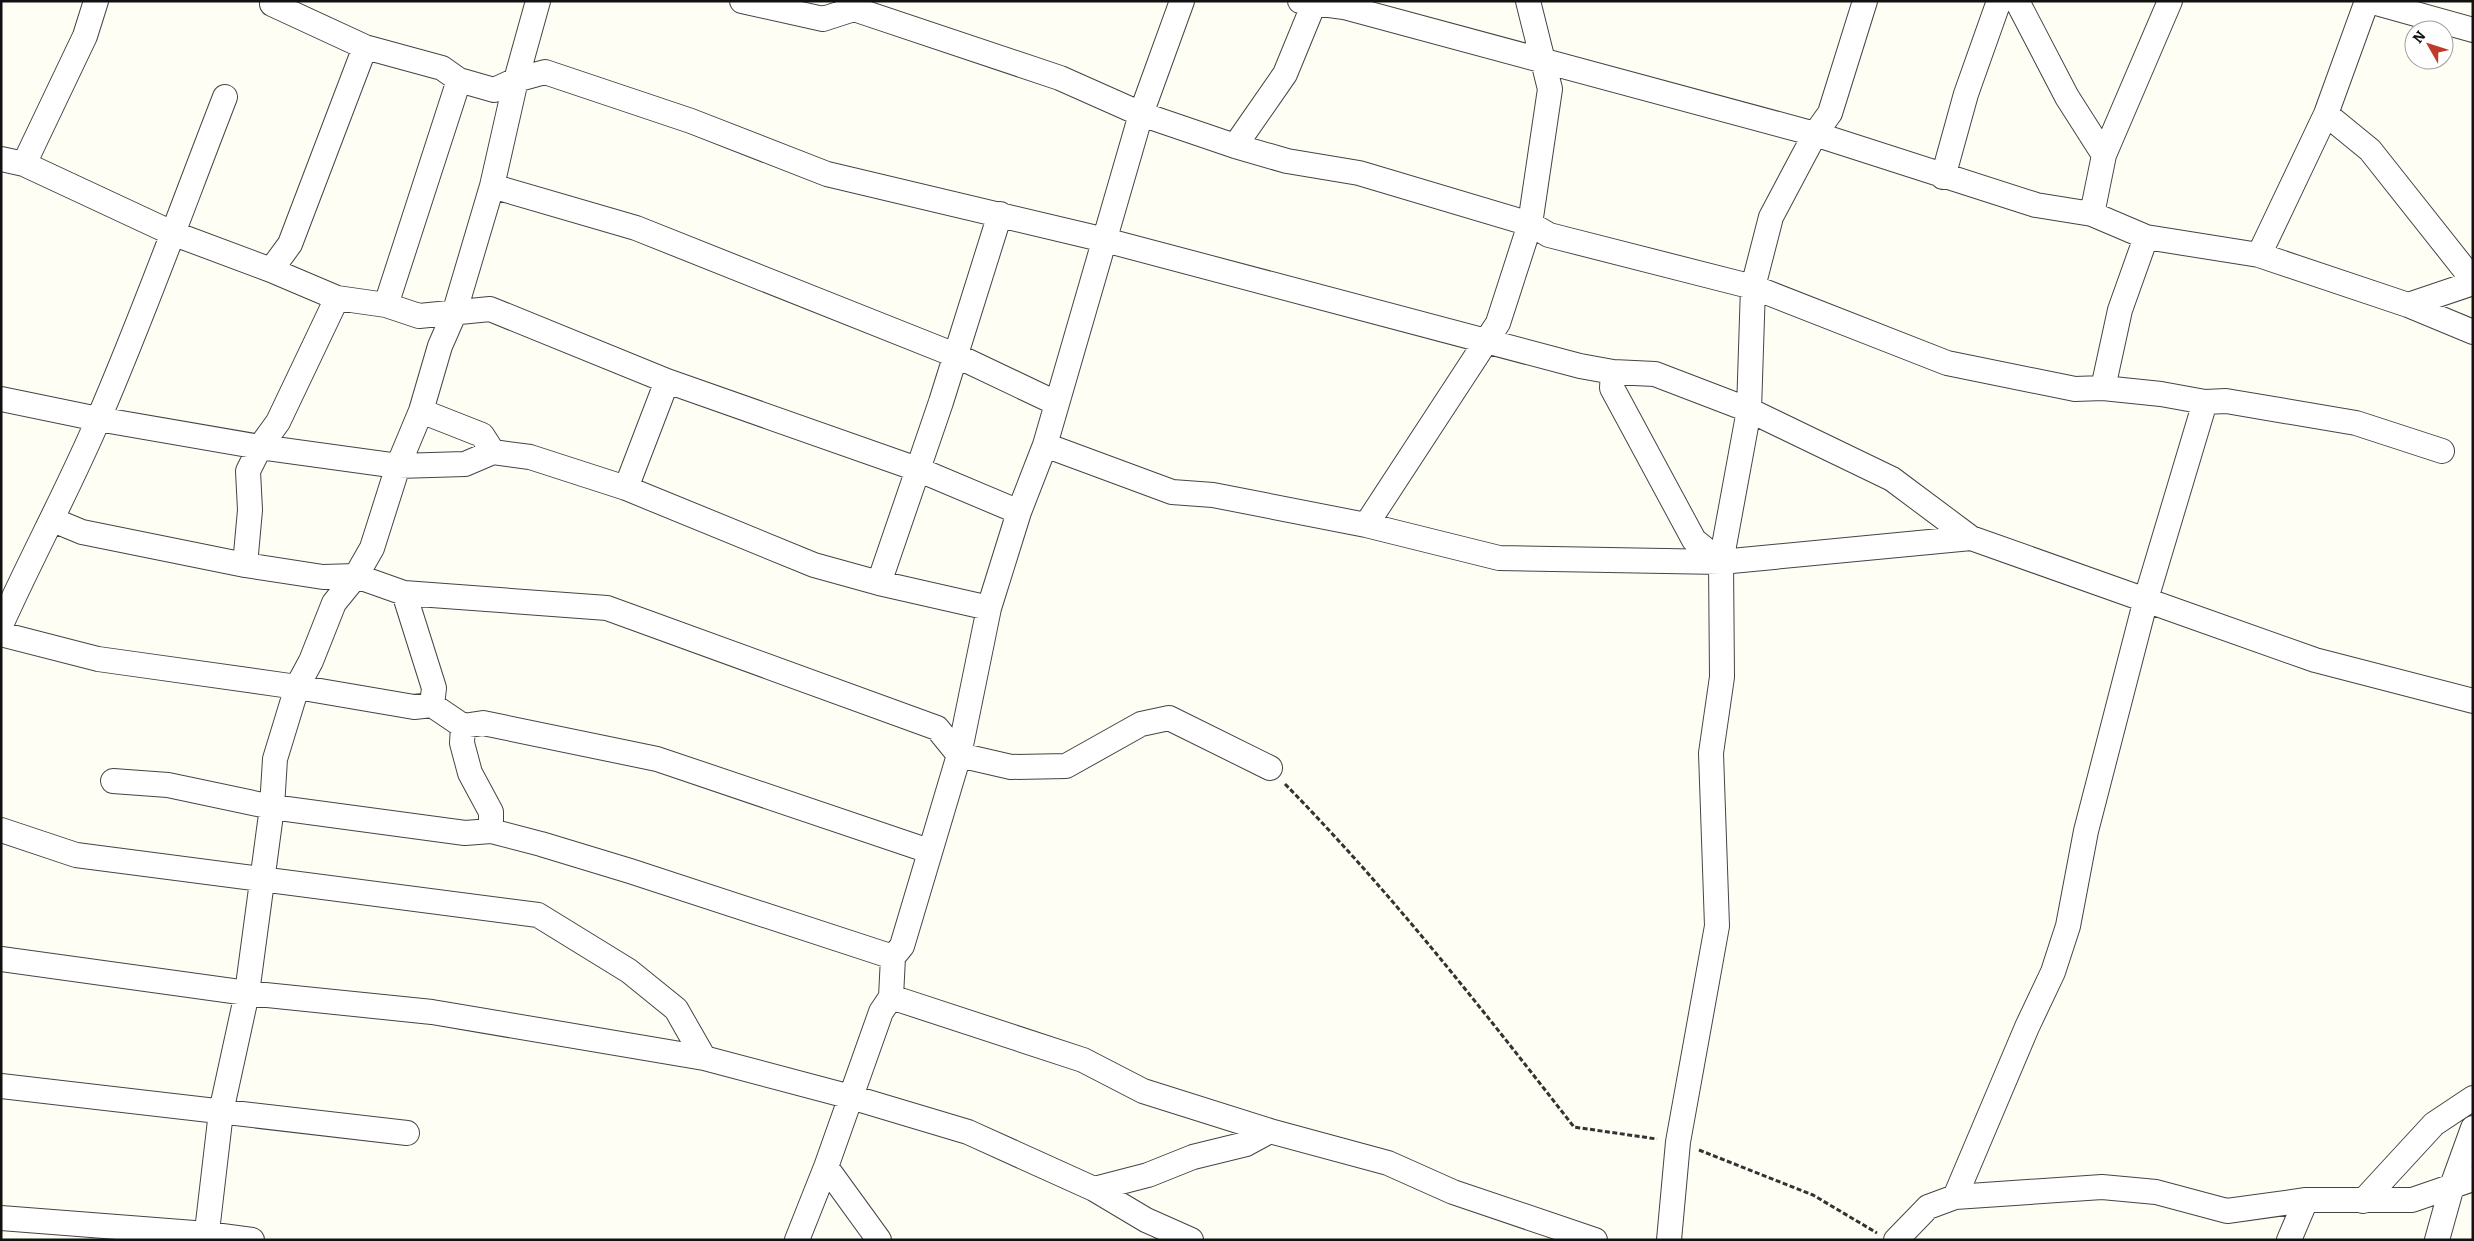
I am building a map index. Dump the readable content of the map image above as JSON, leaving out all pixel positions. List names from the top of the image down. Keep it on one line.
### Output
{"north":"top left"}
